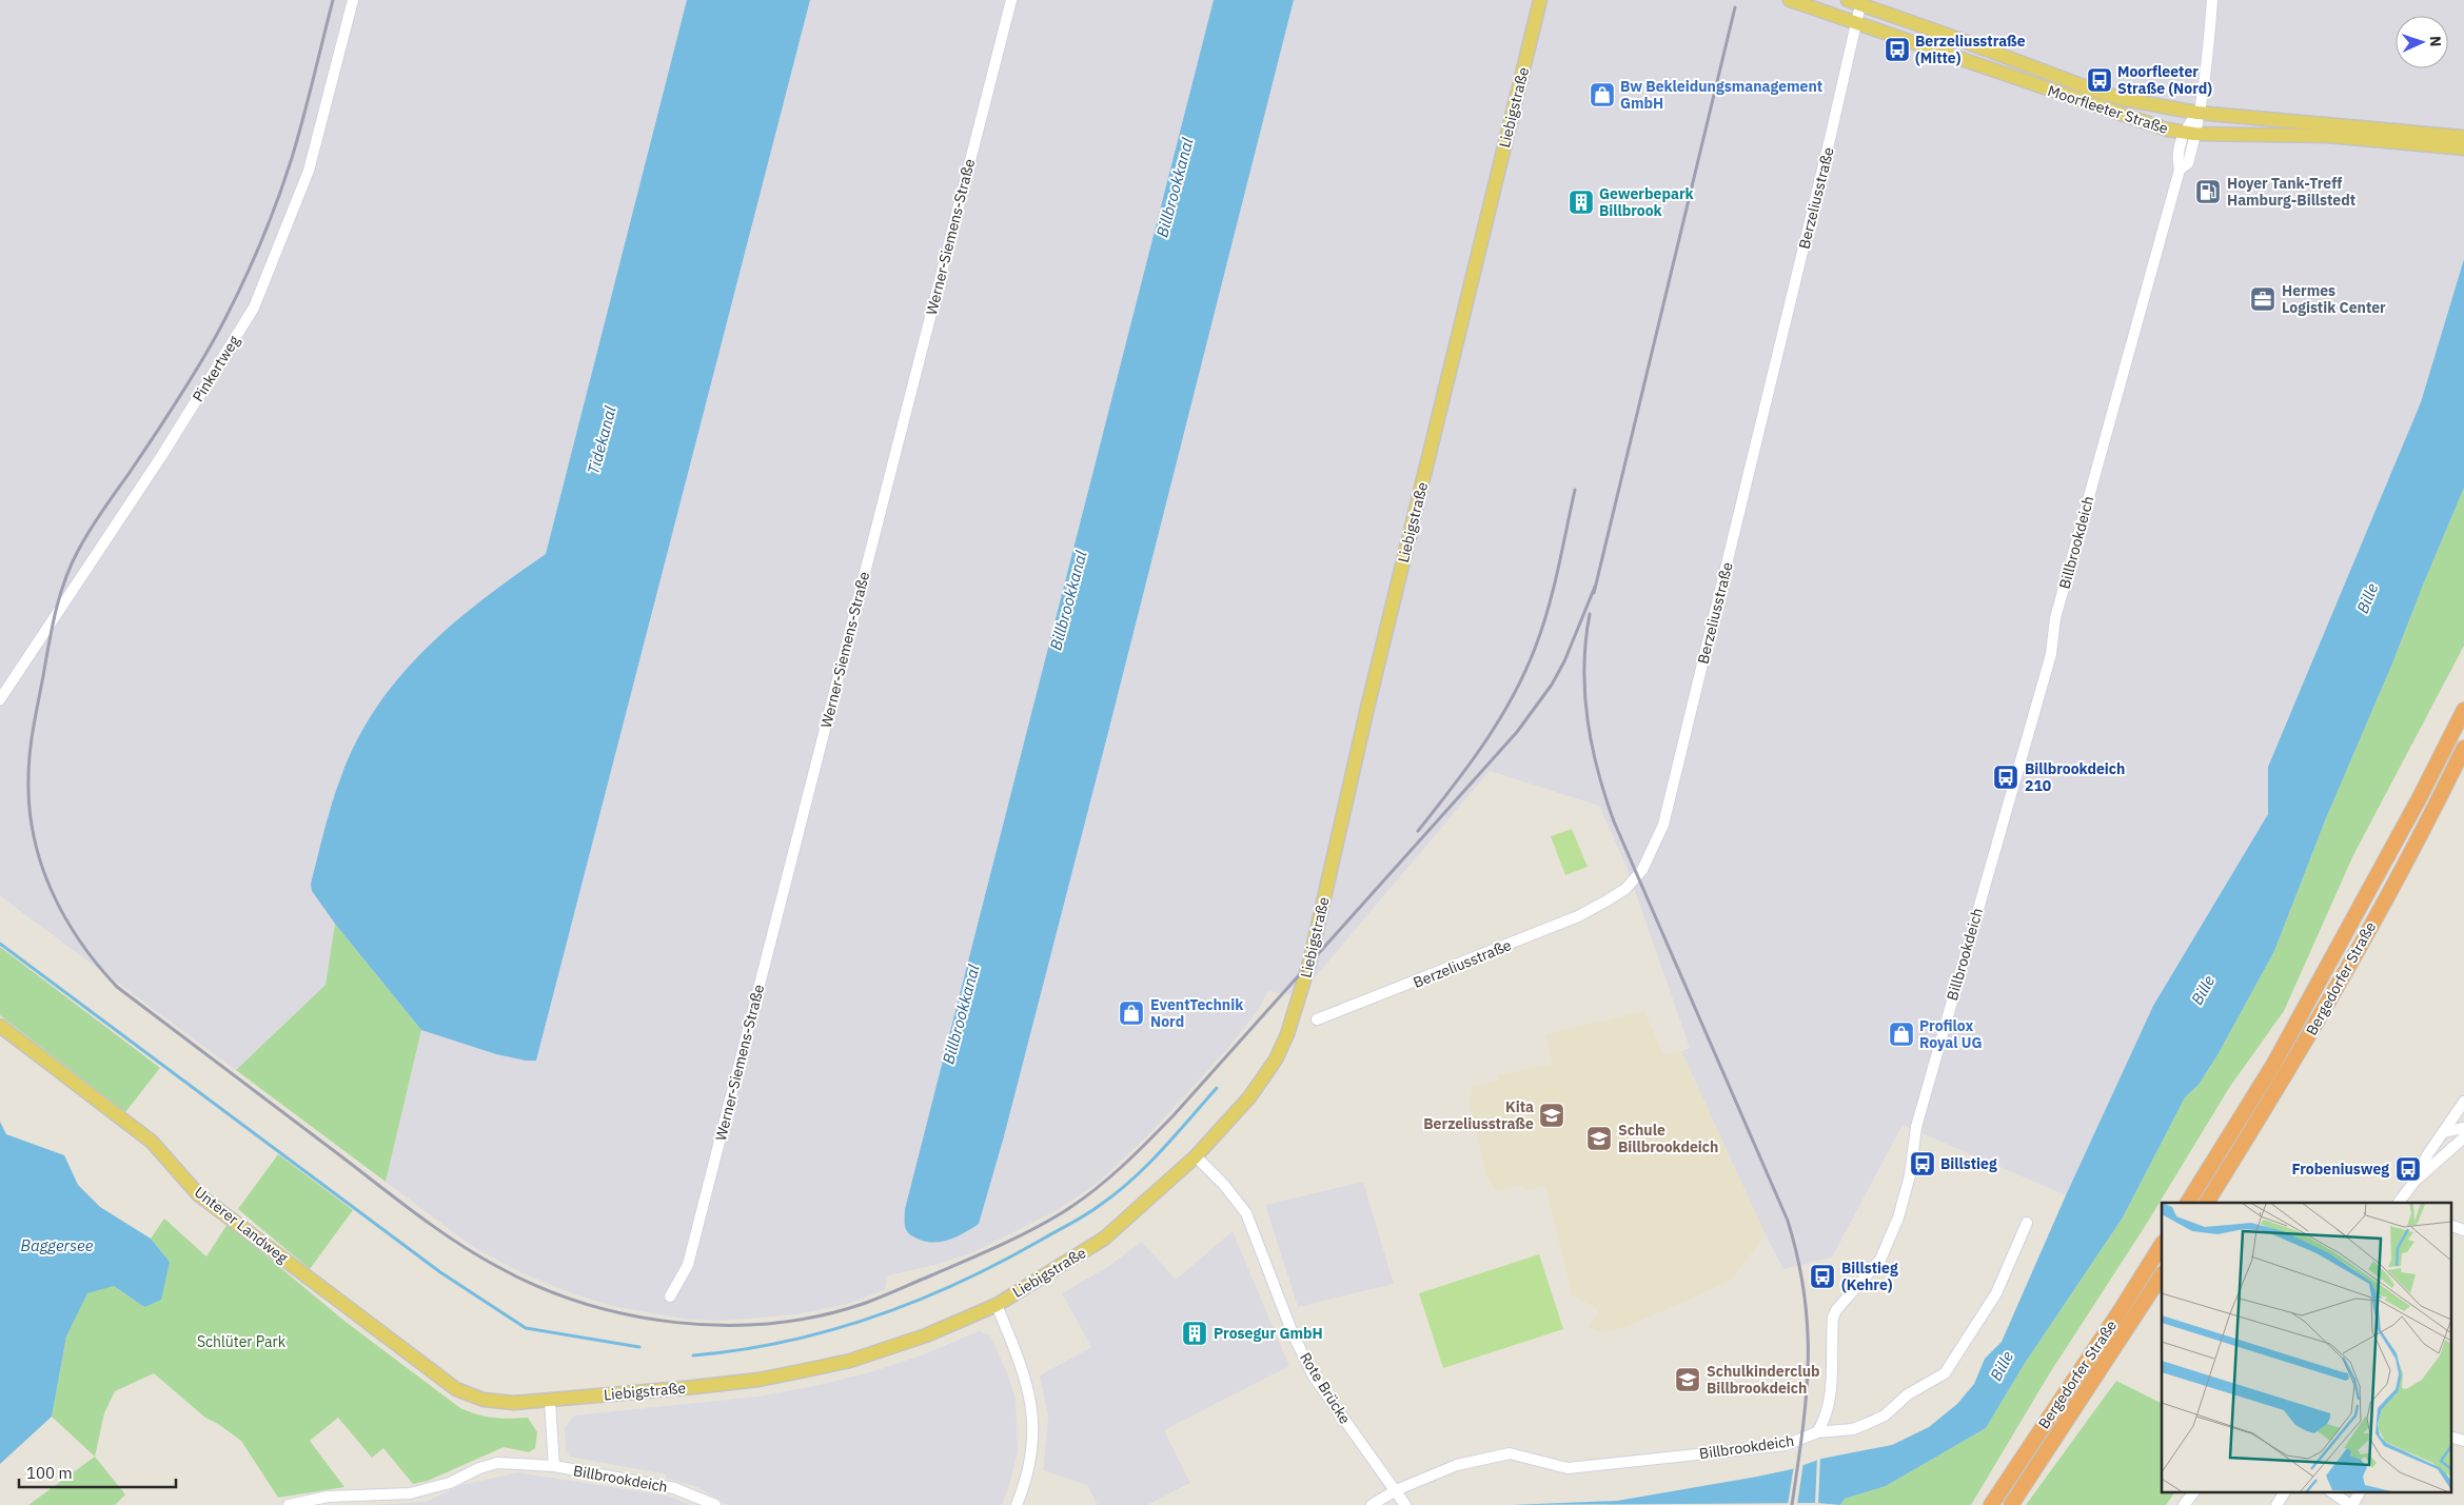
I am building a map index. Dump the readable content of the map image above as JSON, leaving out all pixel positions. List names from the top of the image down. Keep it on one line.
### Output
{"streets":{"highway":["Bergedorfer Straße"],"main road":["Liebigstraße","Moorfleeter Straße","Unterer Landweg"],"street":["Berzeliusstraße","Werner-Siemens-Straße","Pinkertweg","Billbrookdeich","Rote Brücke"]},"crossings":[["Liebigstraße","Unterer Landweg"],["Liebigstraße","Rote Brücke"],["Moorfleeter Straße","Berzeliusstraße"],["Moorfleeter Straße","Billbrookdeich"],["Billbrookdeich","Rote Brücke"]],"water":["Billbrookkanal","Tidekanal","Bille","Baggersee"],"parks":["Schlüter Park"],"places":{"bus stop":["Berzeliusstraße (Mitte)","Moorfleeter Straße (Nord)","Billbrookdeich 210","Billstieg","Frobeniusweg","Billstieg (Kehre)"],"shop":["Bw Bekleidungsmanagement GmbH","EventTechnik Nord","Profilox Royal UG"],"fuel station":["Hoyer Tank-Treff Hamburg-Billstedt"],"building":["Gewerbepark Billbrook","Prosegur GmbH"],"office":["Hermes Logistik Center"],"school or university":["Kita Berzeliusstraße","Schule Billbrookdeich","Schulkinderclub Billbrookdeich"]},"scale_bar":"100 m","north":"right"}
